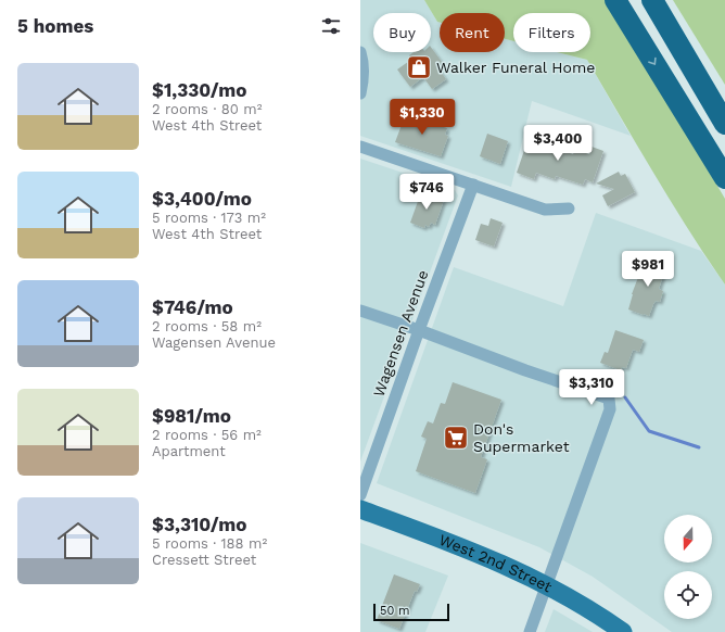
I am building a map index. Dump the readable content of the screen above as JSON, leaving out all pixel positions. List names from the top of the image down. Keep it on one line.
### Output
{"streets":{"main road":["West 2nd Street"],"street":["Wagensen Avenue"]},"places":{"shop":["Walker Funeral Home"],"supermarket":["Don's Supermarket"]},"scale_bar":"50 m","north":"bottom","page":{"heading":"5 homes","chip":["Buy","Rent","Filters"],"list":[{"name":"$1,330/mo","note":"2 rooms · 80 m² · West 4th Street"},{"name":"$3,400/mo","note":"5 rooms · 173 m² · West 4th Street"},{"name":"$746/mo","note":"2 rooms · 58 m² · Wagensen Avenue"},{"name":"$981/mo","note":"2 rooms · 56 m² · Apartment"},{"name":"$3,310/mo","note":"5 rooms · 188 m² · Cressett Street"}],"price":["$1,330","$3,400","$746","$981","$3,310"],"scale":"50 m"}}
